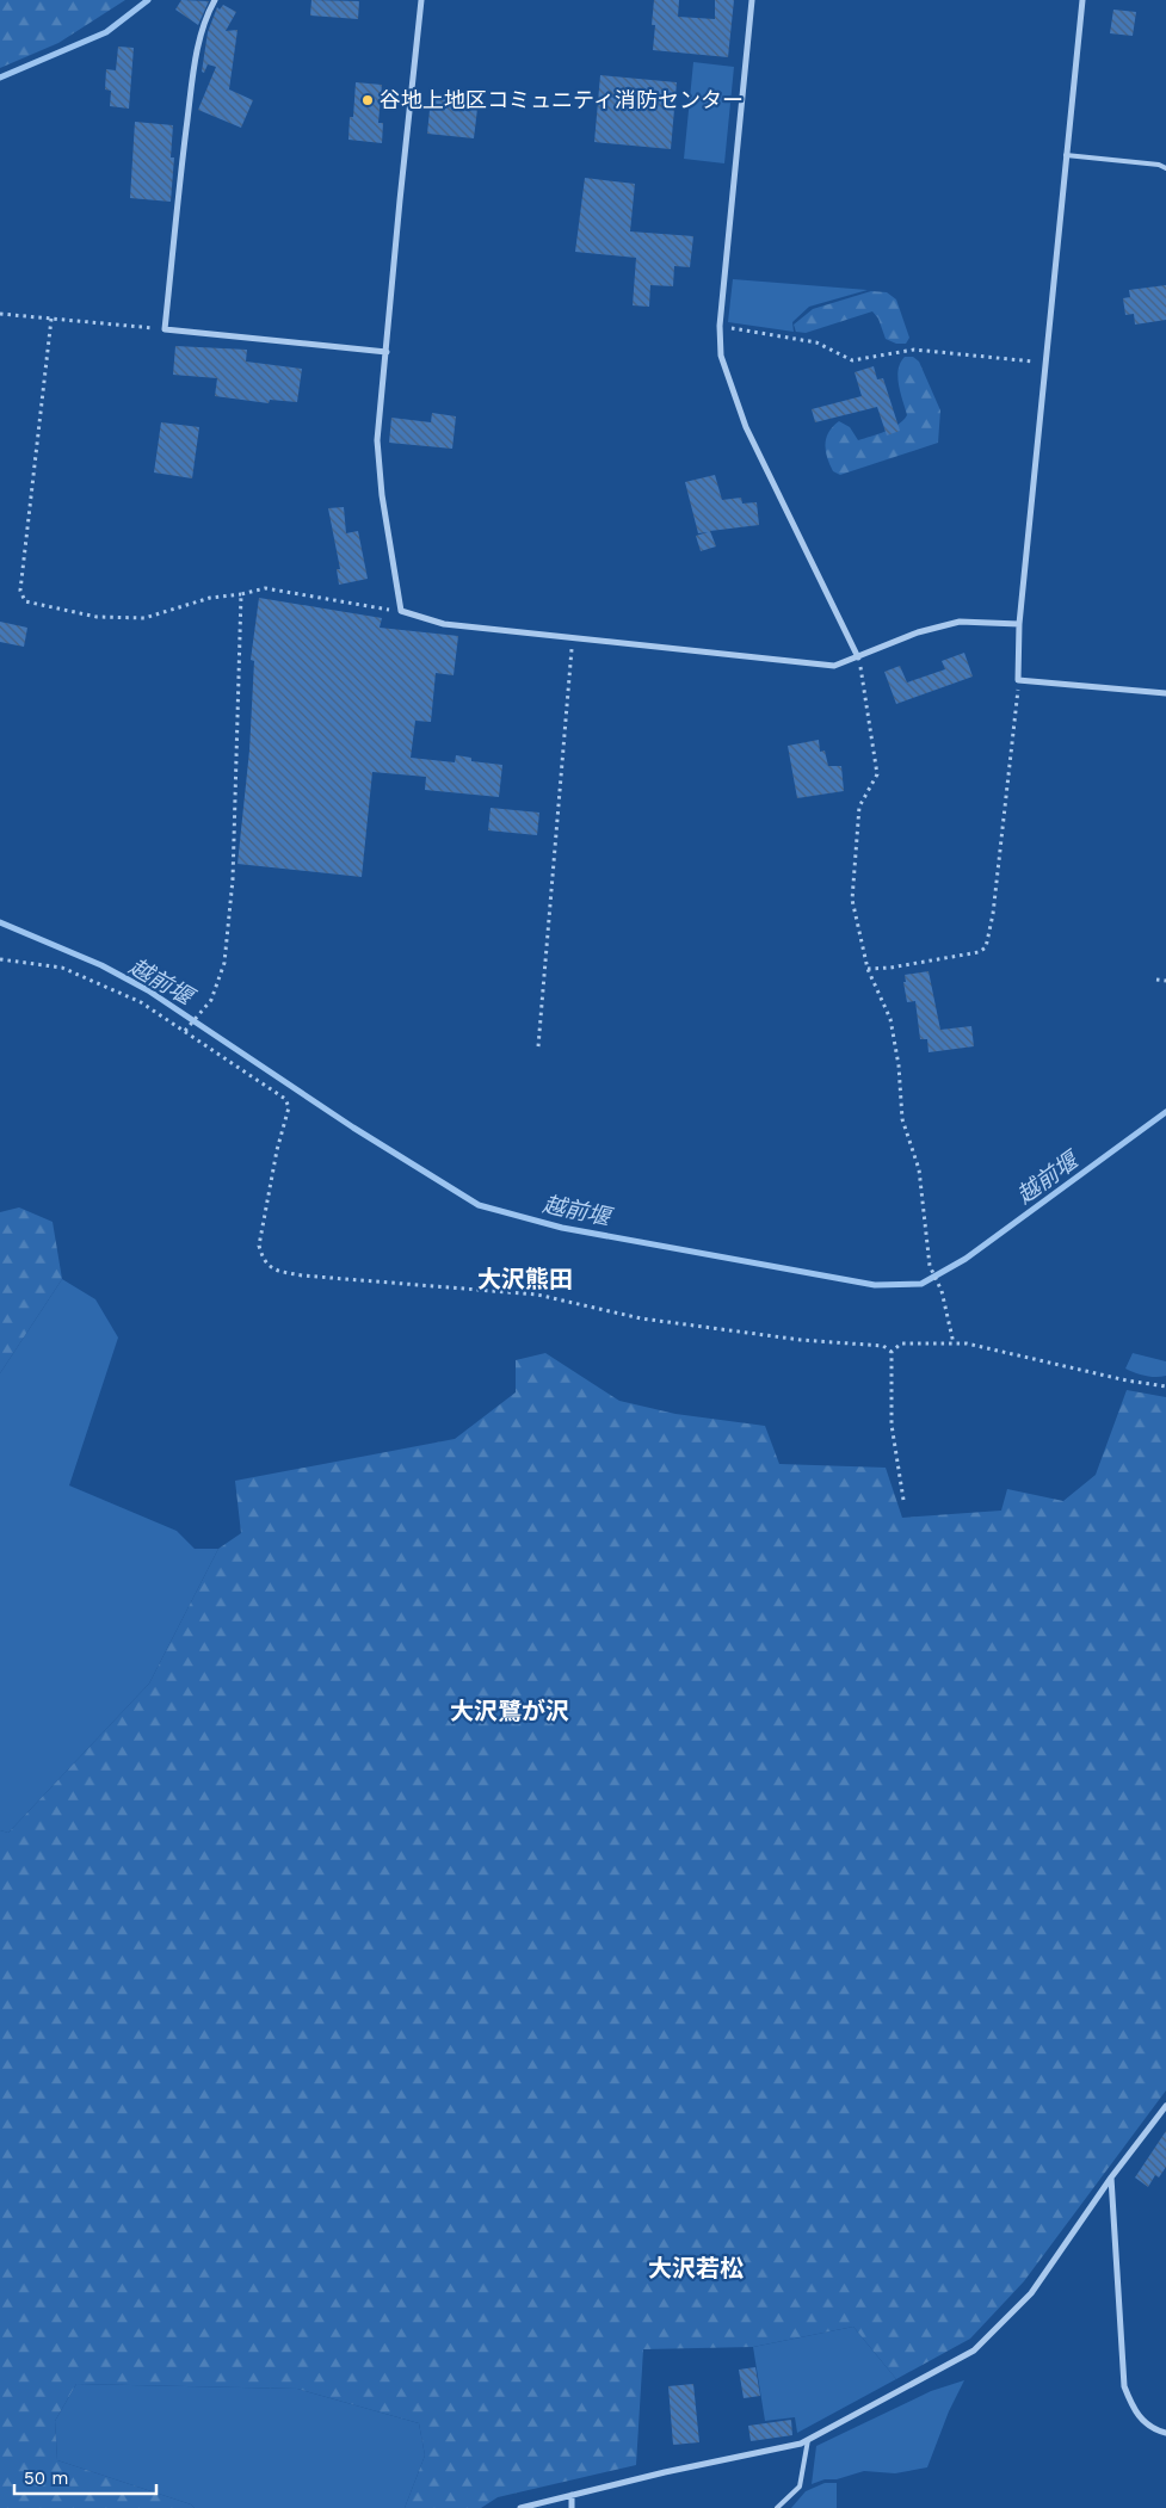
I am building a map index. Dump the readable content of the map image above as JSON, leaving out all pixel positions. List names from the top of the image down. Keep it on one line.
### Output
{"districts":["大沢熊田","大沢鷺が沢","大沢若松"],"water":["越前堰"],"places":["谷地上地区コミュニティ消防センター"],"scale_bar":"50 m"}
